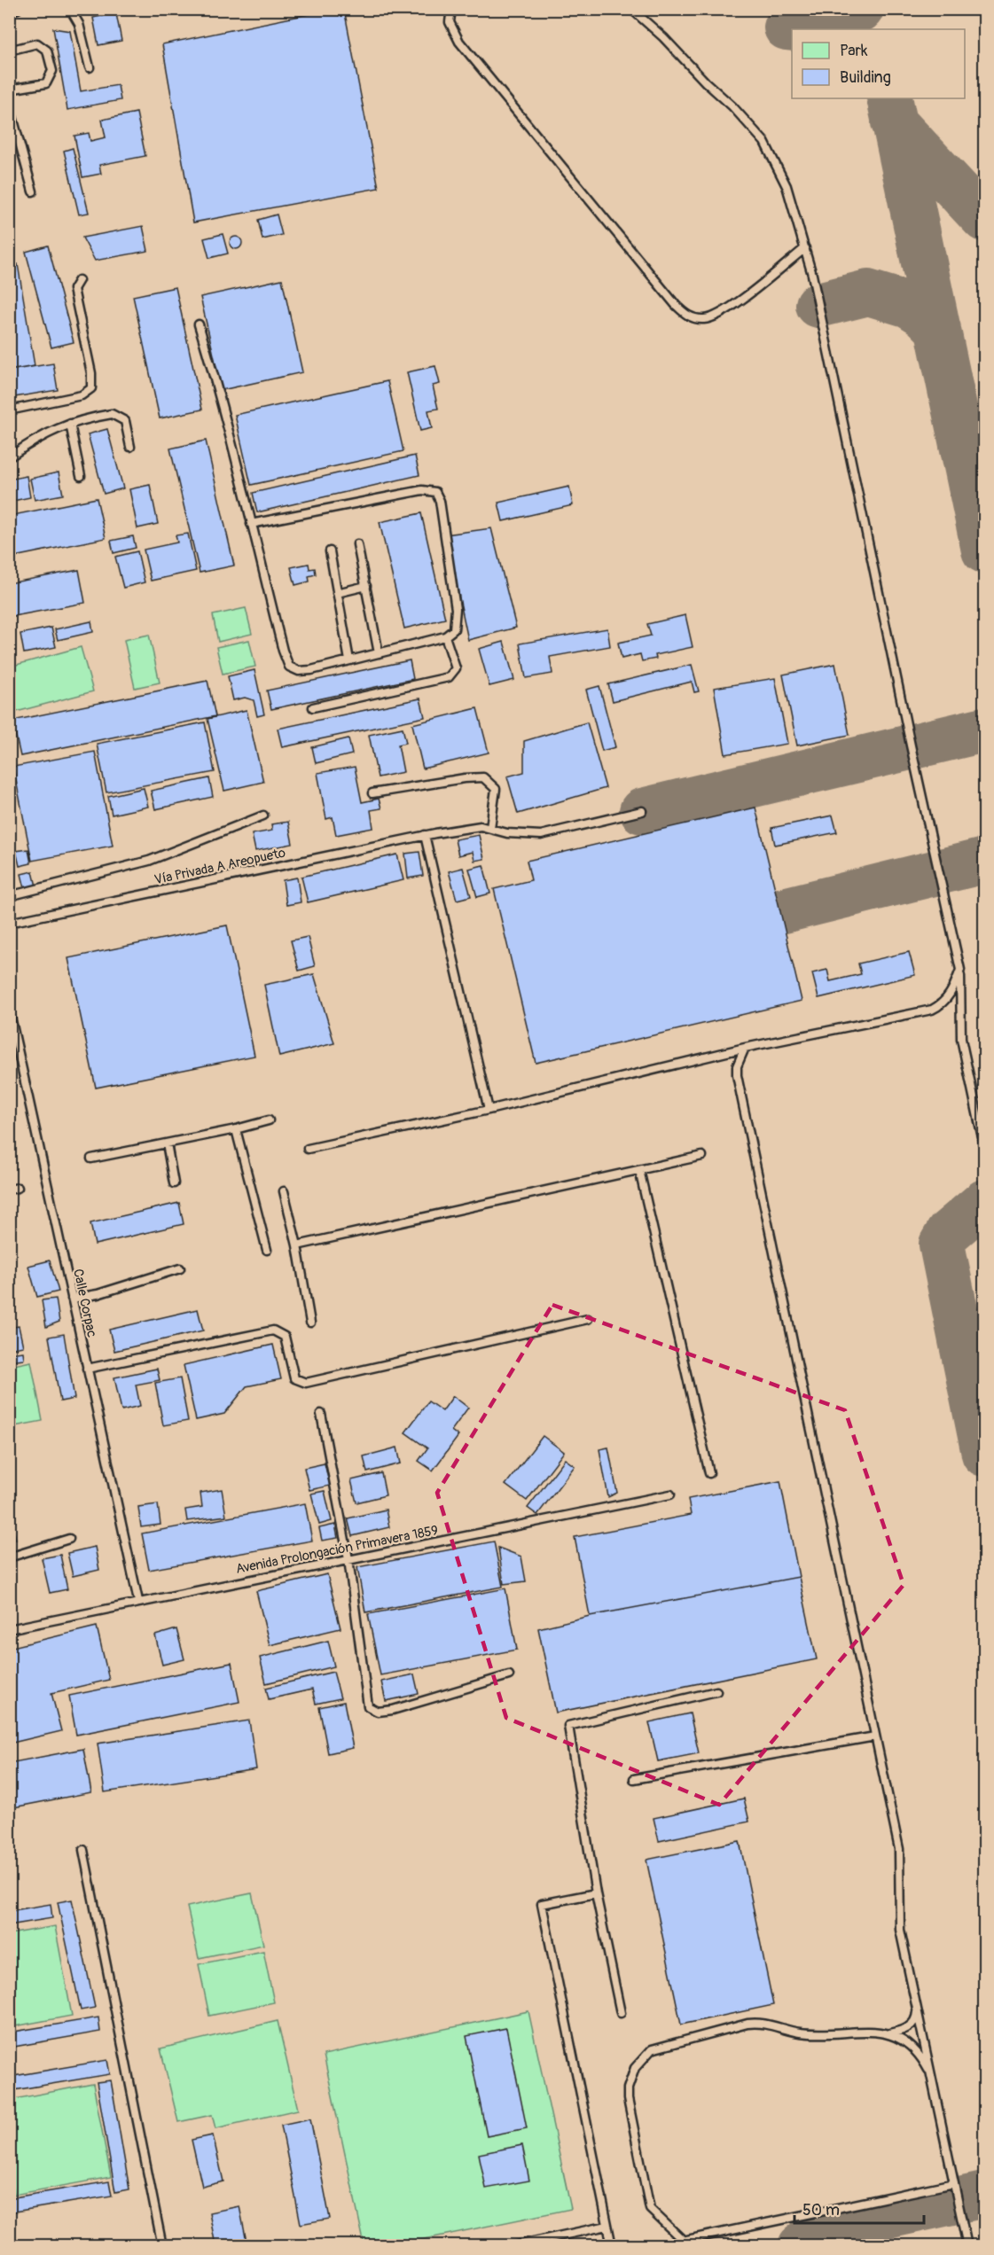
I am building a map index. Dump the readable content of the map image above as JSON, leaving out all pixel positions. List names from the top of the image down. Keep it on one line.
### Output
{"streets":{"lane":["Vía Privada A Areopueto","Calle Corpac","Avenida Prolongación Primavera 1859"]},"crossings":[["Calle Corpac","Avenida Prolongación Primavera 1859"]],"legend":["Park","Building"],"scale_bar":"50 m"}
